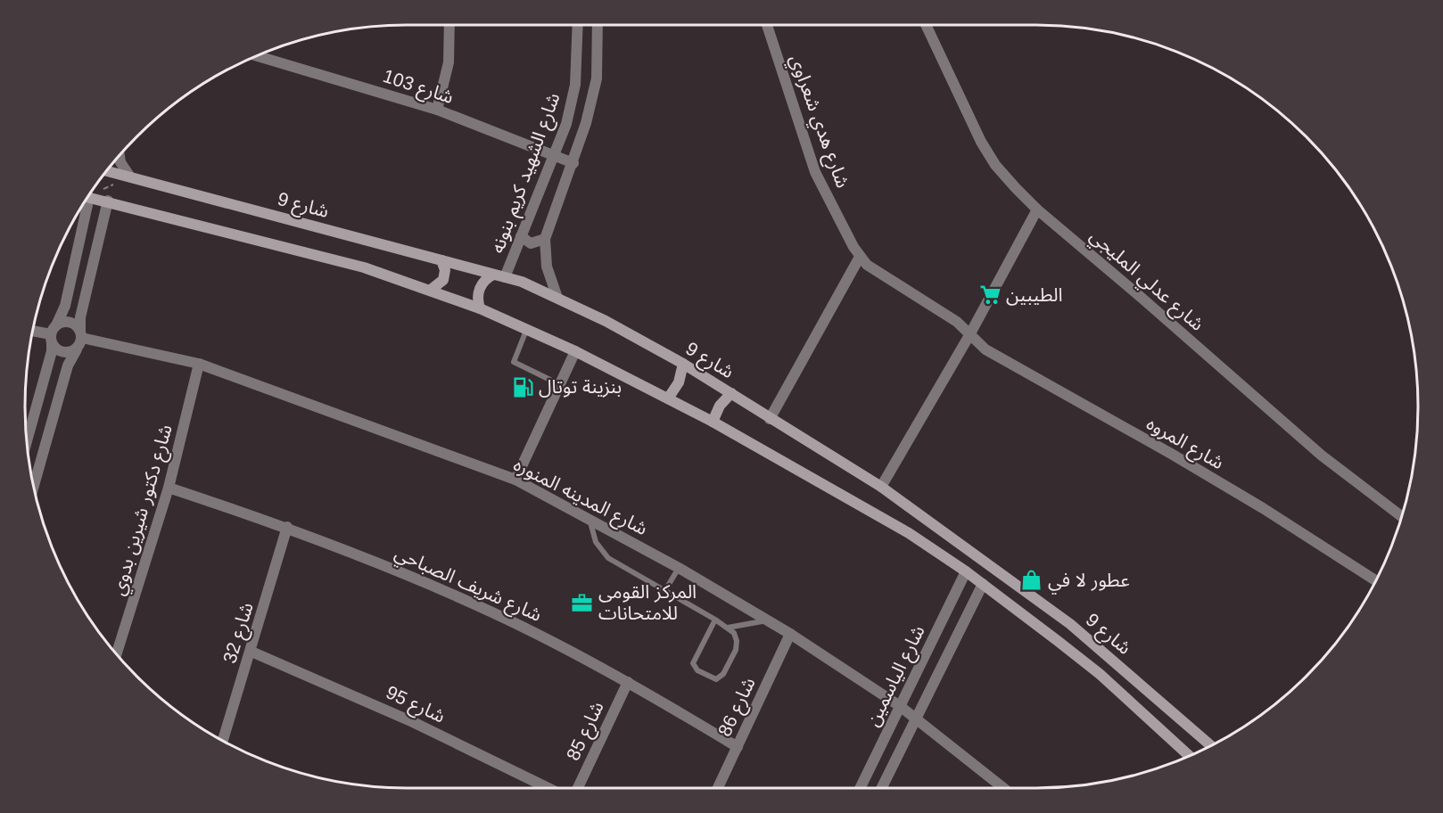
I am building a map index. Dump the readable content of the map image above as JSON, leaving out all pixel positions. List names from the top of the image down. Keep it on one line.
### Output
{"streets":{"main road":["شارع 9"],"street":["شارع 103","شارع هدي شعراوي","شارع الشهيد كريم بنونه","شارع عدلي المليجي","شارع المروه","شارع المدينه المنوره","شارع دكتور شيرين بدوي","شارع شريف الصباحي","شارع 32","شارع الياسمين","شارع 95","شارع 86","شارع 85"]},"crossings":[["شارع 103","شارع الشهيد كريم بنونه"],["شارع هدي شعراوي","شارع المروه"],["شارع الشهيد كريم بنونه","شارع 9"],["شارع 9","شارع الياسمين"],["شارع المدينه المنوره","شارع دكتور شيرين بدوي"],["شارع المدينه المنوره","شارع الياسمين"],["شارع المدينه المنوره","شارع 86"],["شارع دكتور شيرين بدوي","شارع شريف الصباحي"],["شارع شريف الصباحي","شارع 32"],["شارع شريف الصباحي","شارع 86"],["شارع شريف الصباحي","شارع 85"],["شارع 32","شارع 95"]],"places":{"supermarket":["الطيبين"],"fuel station":["بنزينة توتال"],"shop":["عطور لا في"],"office":["المركز القومى للامتحانات"]}}
